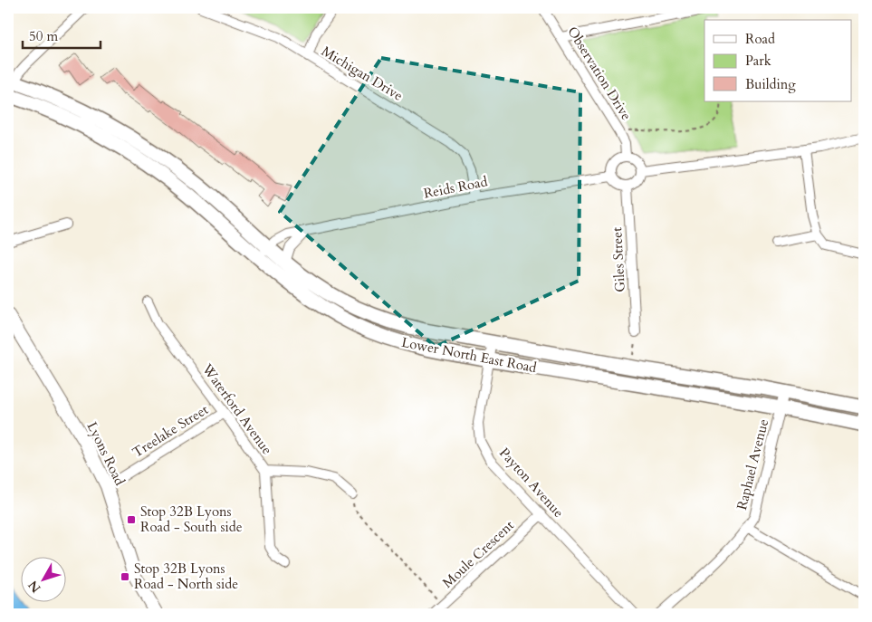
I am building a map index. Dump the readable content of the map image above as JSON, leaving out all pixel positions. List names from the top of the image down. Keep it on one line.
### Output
{"streets":{"main road":["Lower North East Road"],"street":["Michigan Drive","Observation Drive","Reids Road","Giles Street","Waterford Avenue","Treelake Street","Lyons Road","Raphael Avenue","Payton Avenue","Moule Crescent"]},"crossings":[["Michigan Drive","Reids Road"],["Observation Drive","Reids Road"],["Observation Drive","Giles Street"],["Reids Road","Giles Street"],["Reids Road","Lower North East Road"],["Lower North East Road","Raphael Avenue"],["Lower North East Road","Payton Avenue"],["Waterford Avenue","Treelake Street"],["Treelake Street","Lyons Road"],["Payton Avenue","Moule Crescent"]],"places":{"transit":["Stop 32B Lyons Road - South side","Stop 32B Lyons Road - North side"]},"legend":["Road","Park","Building"],"scale_bar":"50 m","north":"bottom left"}
